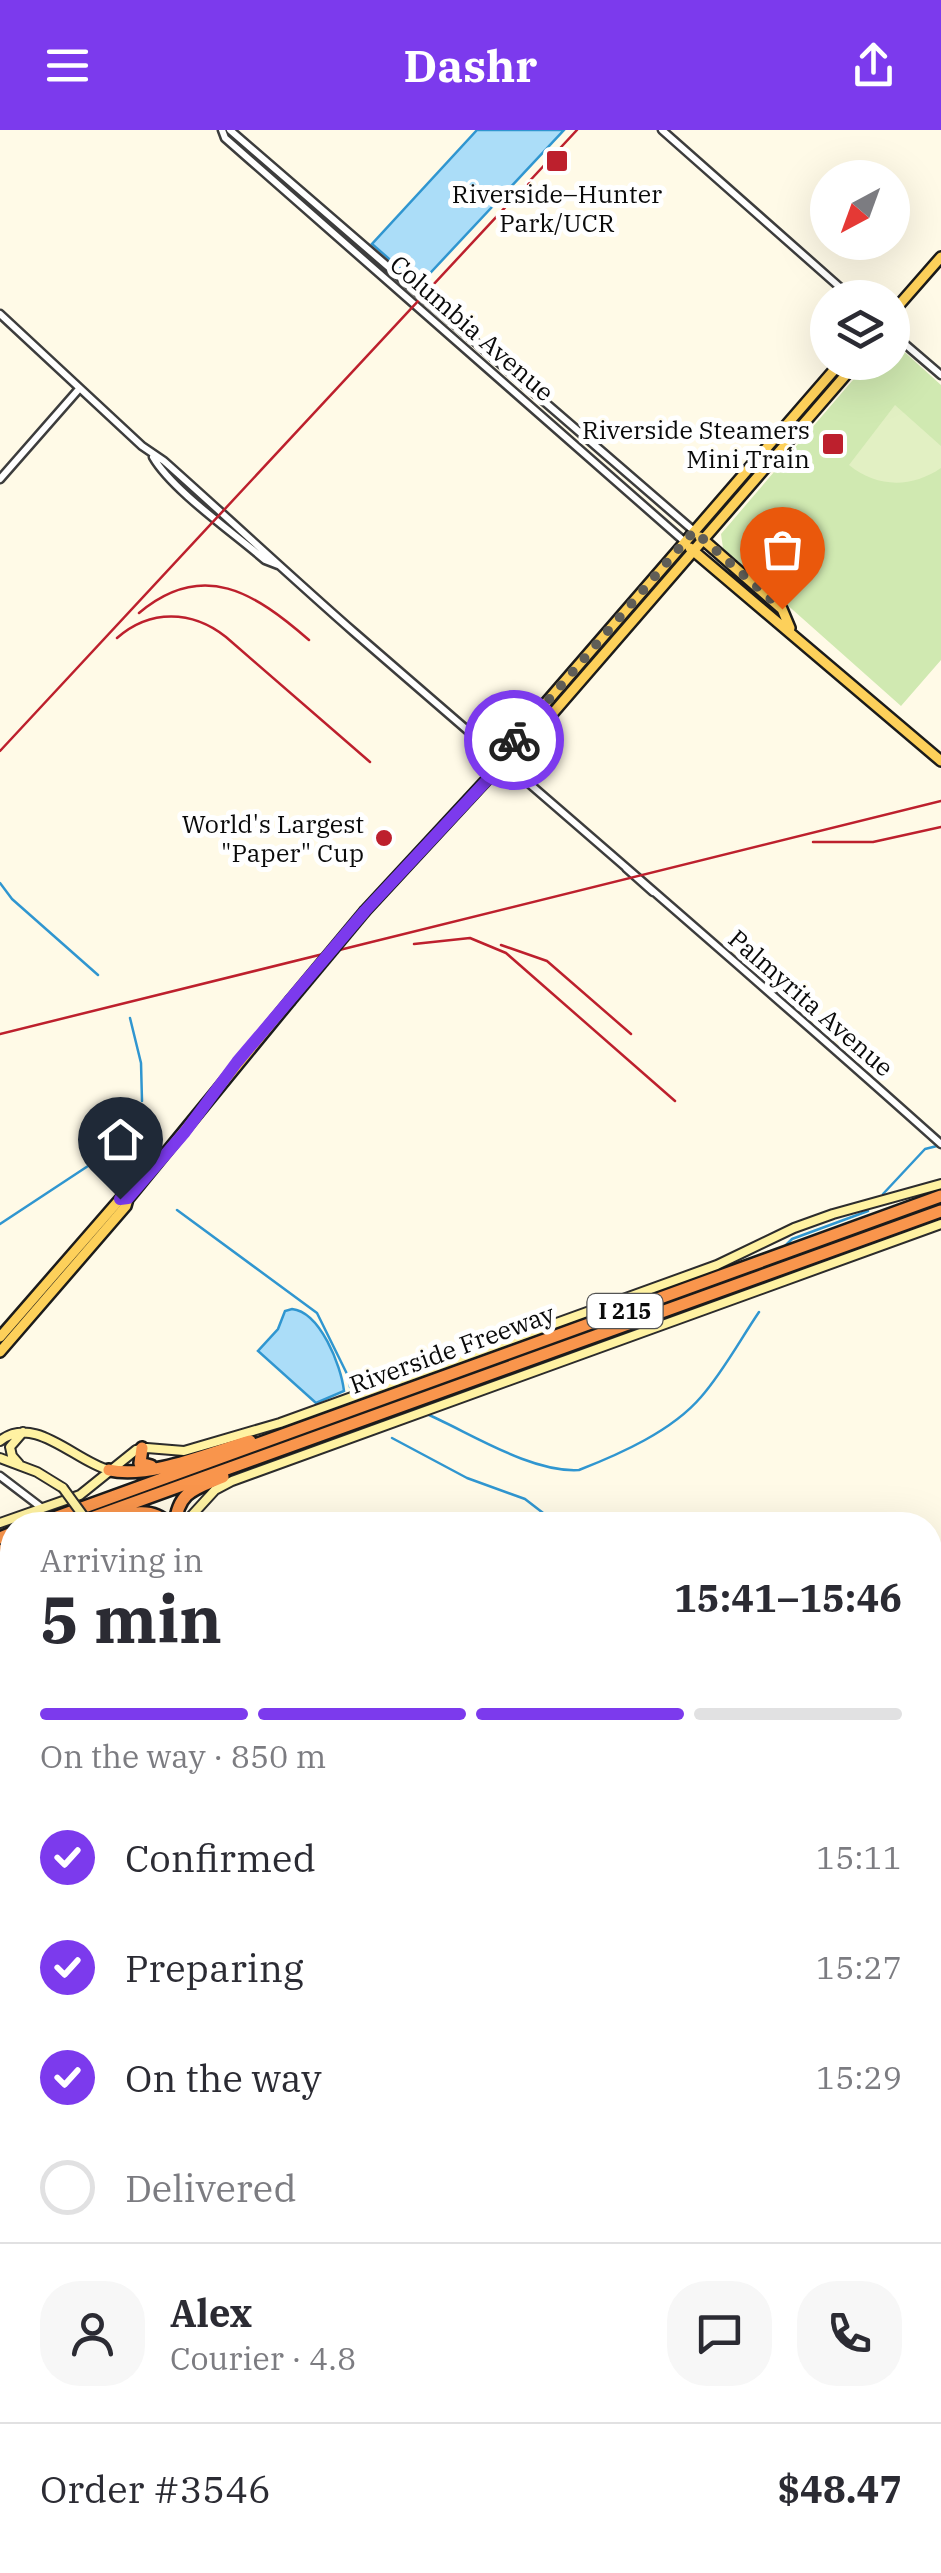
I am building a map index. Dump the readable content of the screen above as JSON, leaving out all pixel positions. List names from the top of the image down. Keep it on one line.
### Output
{"streets":{"highway":["I 215","Riverside Freeway"],"main road":["Columbia Avenue"],"street":["Palmyrita Avenue"]},"places":{"transit":["Riverside–Hunter Park/UCR","Riverside Steamers Mini Train"],"other":["World's Largest \"Paper\" Cup"]},"north":"bottom left","page":{"header":"Dashr","heading":["5 min","Arriving in","15:41–15:46"],"panel":["Alex","Courier · 4.8","Order #3546","$48.47"],"bar":"On the way · 850 m","list":[["Confirmed","15:11"],["Preparing","15:27"],["On the way","15:29"],"Delivered"]}}
